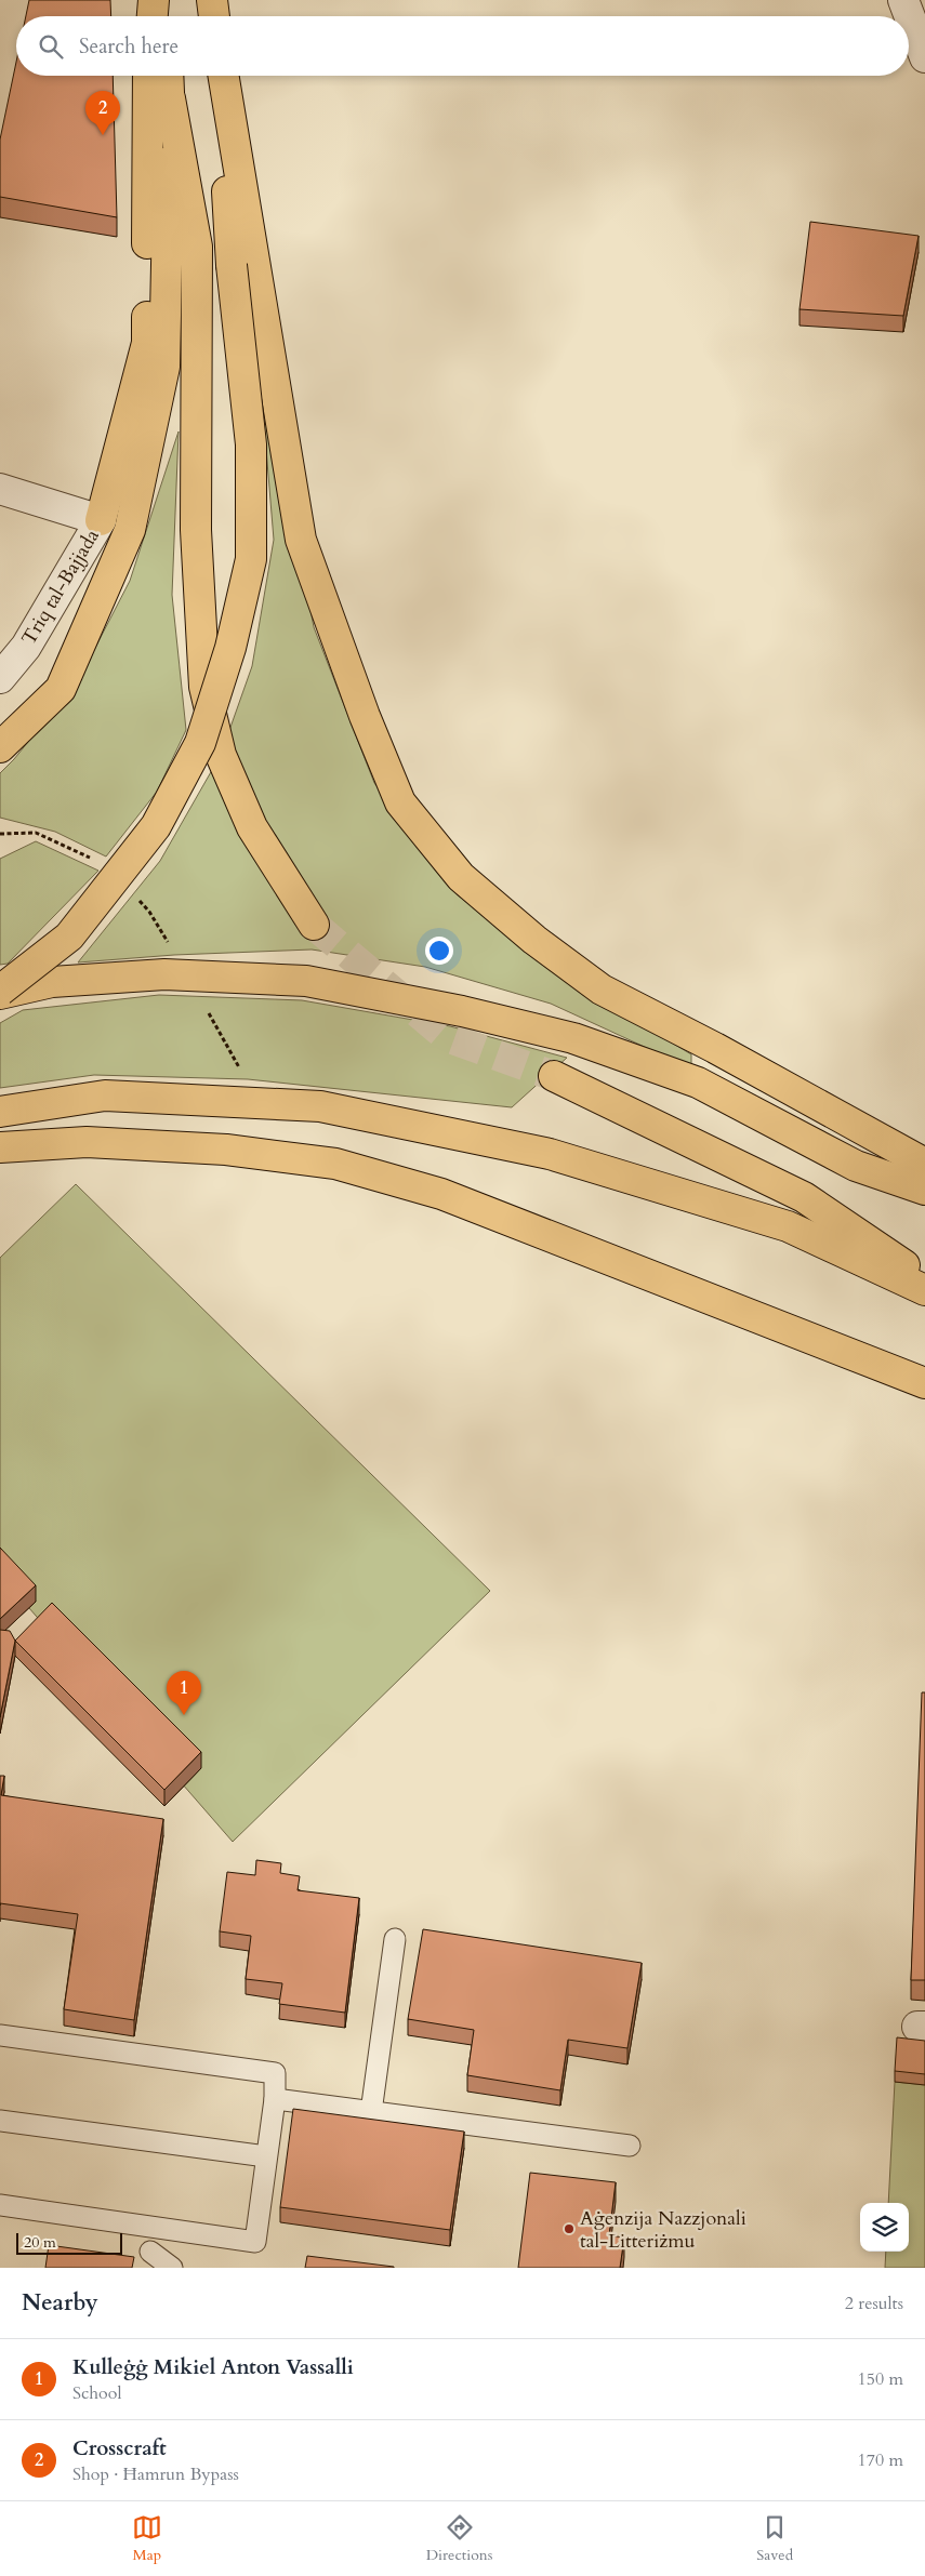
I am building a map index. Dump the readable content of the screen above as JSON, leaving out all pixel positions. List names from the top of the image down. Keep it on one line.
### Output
{"streets":{"street":["Triq tal-Bajjada"]},"places":["Aġenzija Nazzjonali tal-Litteriżmu"],"scale_bar":"20 m","page":{"search":"Search here","pins":["2","1"],"scale":"20 m","heading":["Nearby","2 results"],"list":[{"mark":"1","name":"Kulleġġ Mikiel Anton Vassalli","note":"School","value":"150 m"},{"mark":"2","name":"Crosscraft","note":"Shop · Ħamrun Bypass","value":"170 m"}],"nav":["Map","Directions","Saved"]}}
